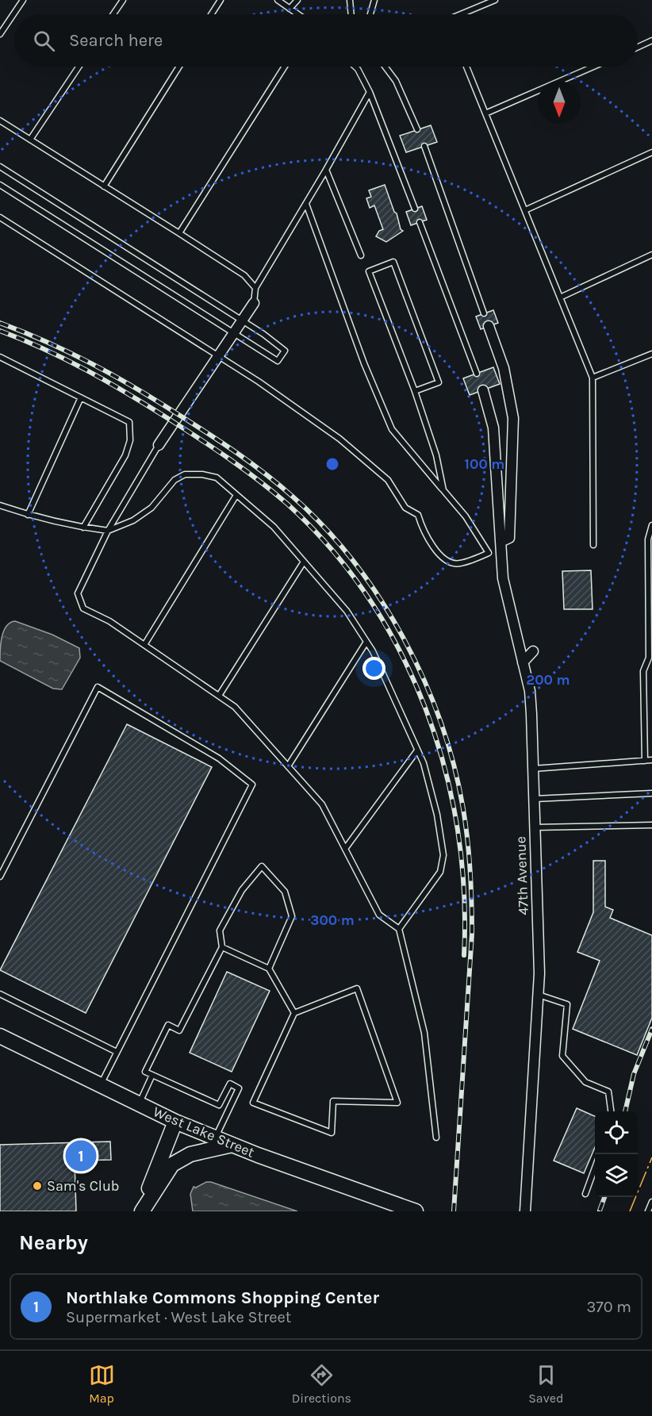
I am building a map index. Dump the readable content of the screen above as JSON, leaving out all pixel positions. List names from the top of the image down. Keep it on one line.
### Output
{"streets":{"main road":["West Lake Street"],"street":["47th Avenue"]},"places":["Sam's Club"],"north":"bottom","page":{"search":"Search here","pins":"1","heading":"Nearby","list":[{"mark":"1","name":"Northlake Commons Shopping Center","note":"Supermarket · West Lake Street","value":"370 m"}],"nav":["Map","Directions","Saved"]},"rings":["100 m","200 m","300 m"]}
